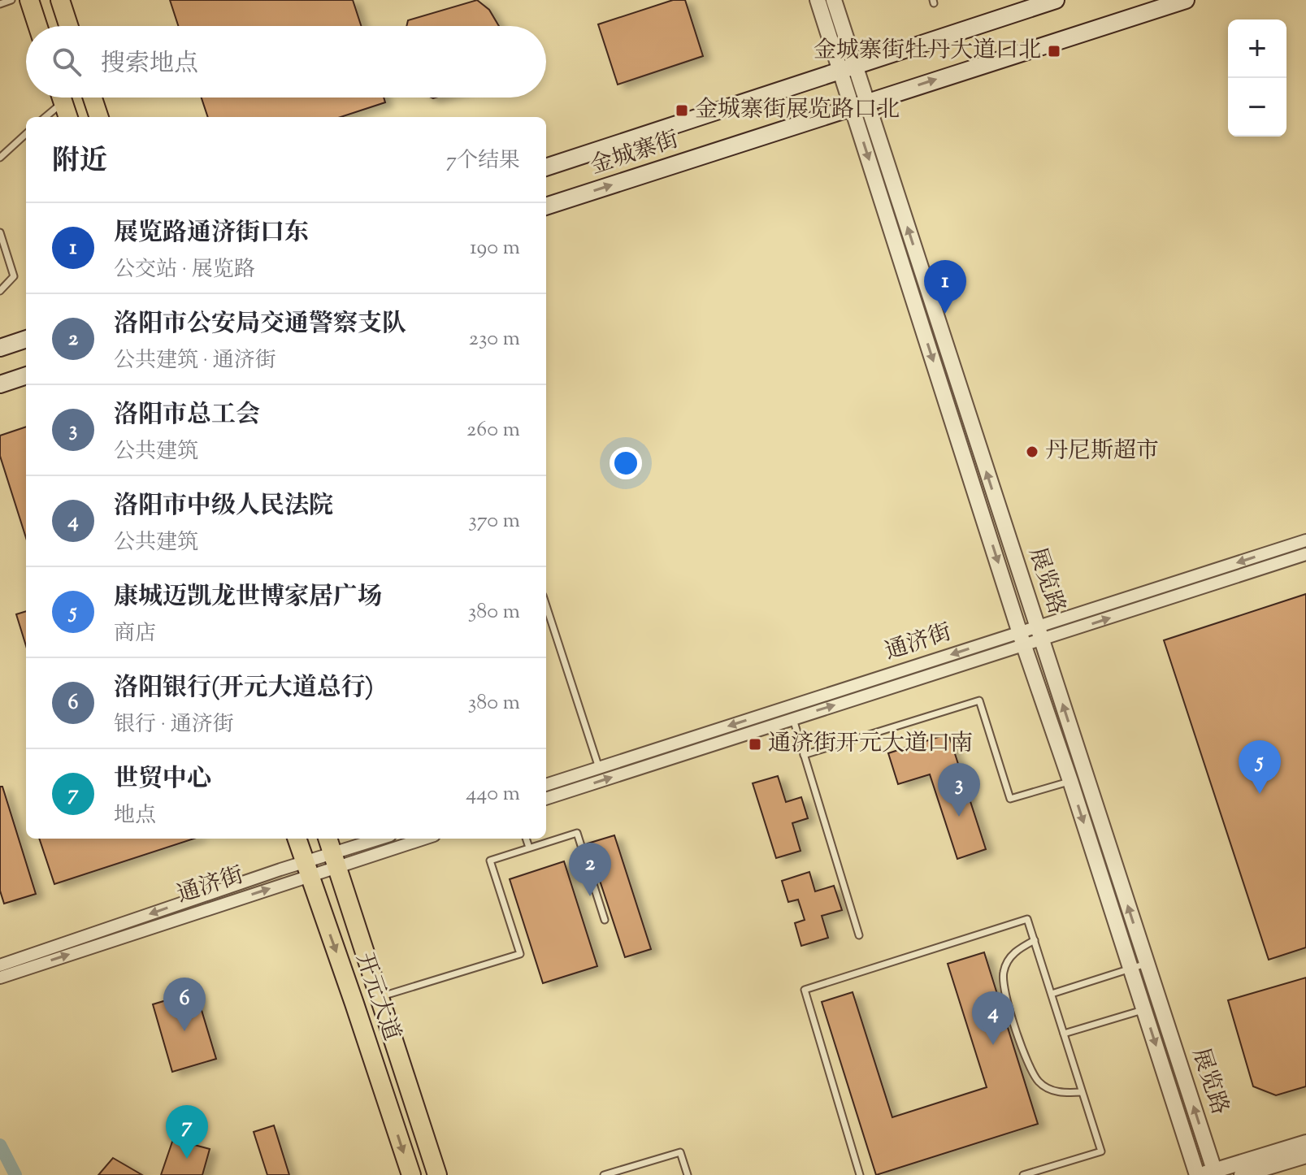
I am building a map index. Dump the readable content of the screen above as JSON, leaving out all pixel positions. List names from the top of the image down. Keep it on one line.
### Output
{"streets":{"main road":["金城寨街","开元大道"],"street":["展览路","通济街"]},"crossings":[["金城寨街","展览路"],["展览路","通济街"],["通济街","开元大道"]],"places":{"transit":["金城寨街牡丹大道口北","金城寨街展览路口北","通济街开元大道口南"],"other":["丹尼斯超市"]},"page":{"map_buttons":["+","−"],"search":"搜索地点","heading":["附近","7个结果"],"list":[{"mark":"1","name":"展览路通济街口东","note":"公交站 · 展览路","value":"190 m"},{"mark":"2","name":"洛阳市公安局交通警察支队","note":"公共建筑 · 通济街","value":"230 m"},{"mark":"3","name":"洛阳市总工会","note":"公共建筑","value":"260 m"},{"mark":"4","name":"洛阳市中级人民法院","note":"公共建筑","value":"370 m"},{"mark":"5","name":"康城迈凯龙世博家居广场","note":"商店","value":"380 m"},{"mark":"6","name":"洛阳银行(开元大道总行)","note":"银行 · 通济街","value":"380 m"},{"mark":"7","name":"世贸中心","note":"地点","value":"440 m"}],"pins":["1","5","3","2","6","4","7"]}}
